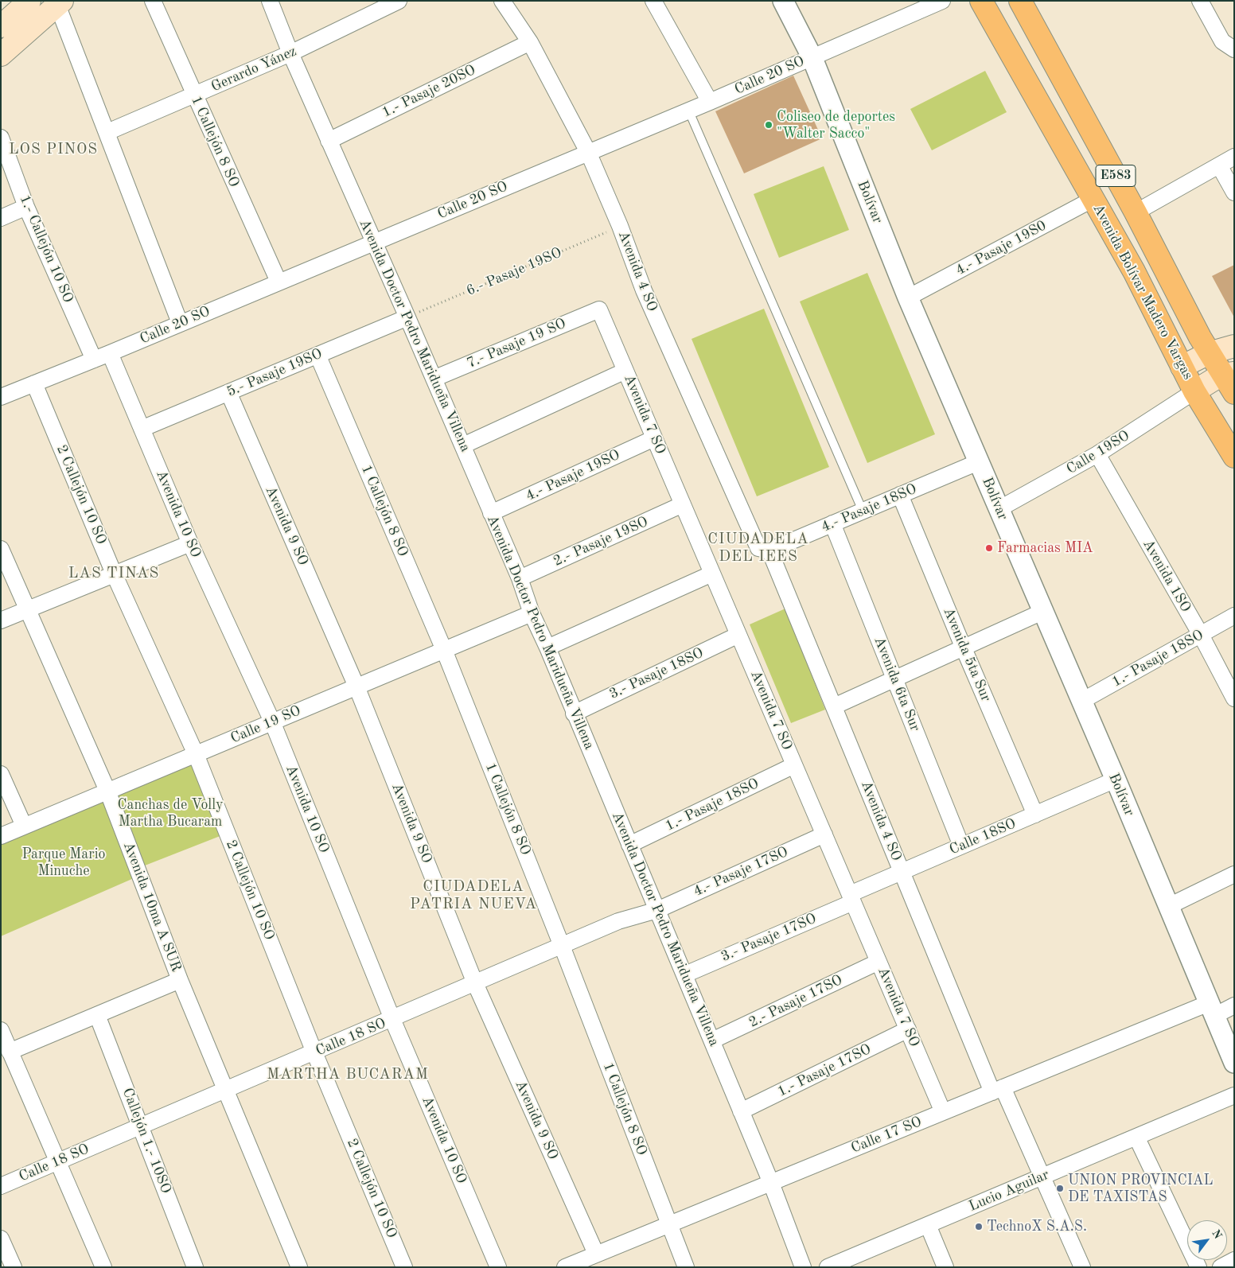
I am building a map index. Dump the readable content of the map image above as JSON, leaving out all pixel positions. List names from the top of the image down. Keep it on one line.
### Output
{"streets":{"main road":["E583","Avenida Bolívar Madero Vargas"],"street":["Gerardo Yánez","Calle 20 SO","1.- Pasaje 20SO","1 Callejón 8 SO","Bolívar","4.- Pasaje 19S0","1.- Callejón 10 SO","Avenida 4 SO","Avenida Doctor Pedro Maridueña Villena","7.- Pasaje 19 SO","5.- Pasaje 19SO","Avenida 7 SO","Calle 19SO","4.- Pasaje 19SO","2 Callejón 10 SO","4.- Pasaje 18SO","Avenida 10 SO","Avenida 9 SO","2.- Pasaje 19SO","Avenida 1SO","Avenida 5ta Sur","1.- Pasaje 18SO","3.- Pasaje 18SO","Avenida 6ta Sur","Calle 19 SO","Calle 18SO","4.- Pasaje 17SO","Avenida 10ma A SUR","3.- Pasaje 17SO","2.- Pasaje 17SO","Calle 18 SO","1.- Pasaje 17SO","Calle 17 SO","Callejón 1.- 10SO","Lucio Aguilar"],"path":["6.- Pasaje 19SO"]},"crossings":[["Gerardo Yánez","1 Callejón 8 SO"],["Gerardo Yánez","Avenida Doctor Pedro Maridueña Villena"],["Calle 20 SO","1 Callejón 8 SO"],["Calle 20 SO","Bolívar"],["Calle 20 SO","1.- Callejón 10 SO"],["Calle 20 SO","Avenida 4 SO"],["Calle 20 SO","Avenida Doctor Pedro Maridueña Villena"],["Calle 20 SO","2 Callejón 10 SO"],["Calle 20 SO","Avenida 10 SO"],["1.- Pasaje 20SO","Avenida 4 SO"],["1.- Pasaje 20SO","Avenida Doctor Pedro Maridueña Villena"],["1 Callejón 8 SO","5.- Pasaje 19SO"],["1 Callejón 8 SO","Calle 19 SO"],["1 Callejón 8 SO","Calle 18 SO"],["1 Callejón 8 SO","Calle 17 SO"],["Bolívar","4.- Pasaje 19S0"],["Bolívar","Calle 19SO"],["Bolívar","4.- Pasaje 18SO"],["Bolívar","1.- Pasaje 18SO"],["Bolívar","Calle 18SO"],["Bolívar","Calle 17 SO"],["4.- Pasaje 19S0","Avenida Bolívar Madero Vargas"],["Avenida 4 SO","6.- Pasaje 19SO"],["Avenida 4 SO","4.- Pasaje 18SO"],["Avenida 4 SO","Calle 18SO"],["Avenida 4 SO","Calle 17 SO"],["Avenida 4 SO","Lucio Aguilar"],["6.- Pasaje 19SO","Avenida Doctor Pedro Maridueña Villena"],["6.- Pasaje 19SO","5.- Pasaje 19SO"],["Avenida Bolívar Madero Vargas","Calle 19SO"],["Avenida Doctor Pedro Maridueña Villena","7.- Pasaje 19 SO"],["Avenida Doctor Pedro Maridueña Villena","5.- Pasaje 19SO"],["Avenida Doctor Pedro Maridueña Villena","4.- Pasaje 19SO"],["Avenida Doctor Pedro Maridueña Villena","2.- Pasaje 19SO"],["Avenida Doctor Pedro Maridueña Villena","1.- Pasaje 18SO"],["Avenida Doctor Pedro Maridueña Villena","3.- Pasaje 18SO"],["Avenida Doctor Pedro Maridueña Villena","Calle 19 SO"],["Avenida Doctor Pedro Maridueña Villena","4.- Pasaje 17SO"],["Avenida Doctor Pedro Maridueña Villena","3.- Pasaje 17SO"],["Avenida Doctor Pedro Maridueña Villena","2.- Pasaje 17SO"],["Avenida Doctor Pedro Maridueña Villena","Calle 18 SO"],["Avenida Doctor Pedro Maridueña Villena","1.- Pasaje 17SO"],["Avenida Doctor Pedro Maridueña Villena","Calle 17 SO"],["7.- Pasaje 19 SO","Avenida 7 SO"],["5.- Pasaje 19SO","Avenida 10 SO"],["5.- Pasaje 19SO","Avenida 9 SO"],["Avenida 7 SO","4.- Pasaje 19SO"],["Avenida 7 SO","2.- Pasaje 19SO"],["Avenida 7 SO","1.- Pasaje 18SO"],["Avenida 7 SO","3.- Pasaje 18SO"],["Avenida 7 SO","Calle 18SO"],["Avenida 7 SO","4.- Pasaje 17SO"],["Avenida 7 SO","3.- Pasaje 17SO"],["Avenida 7 SO","2.- Pasaje 17SO"],["Avenida 7 SO","1.- Pasaje 17SO"],["Avenida 7 SO","Calle 17 SO"],["Calle 19SO","Avenida 1SO"],["2 Callejón 10 SO","Calle 19 SO"],["2 Callejón 10 SO","Calle 18 SO"],["4.- Pasaje 18SO","Avenida 5ta Sur"],["4.- Pasaje 18SO","Avenida 6ta Sur"],["Avenida 10 SO","Calle 19 SO"],["Avenida 10 SO","Calle 18 SO"],["Avenida 9 SO","Calle 19 SO"],["Avenida 9 SO","Calle 18 SO"],["Avenida 9 SO","Calle 17 SO"],["Avenida 1SO","1.- Pasaje 18SO"],["Avenida 5ta Sur","Calle 18SO"],["Avenida 6ta Sur","Calle 18SO"],["Calle 19 SO","Avenida 10ma A SUR"],["Calle 18SO","3.- Pasaje 17SO"],["4.- Pasaje 17SO","Calle 18 SO"],["Avenida 10ma A SUR","Calle 18 SO"],["Calle 18 SO","Callejón 1.- 10SO"]],"districts":["LOS PINOS","CIUDADELA DEL IEES","LAS TINAS","CIUDADELA PATRIA NUEVA","MARTHA BUCARAM"],"parks":["Canchas de Volly Martha Bucaram","Parque Mario Minuche"],"places":["Coliseo de deportes \"Walter Sacco\"","Farmacias MIA","UNION PROVINCIAL DE TAXISTAS","TechnoX S.A.S."],"north":"top right"}
